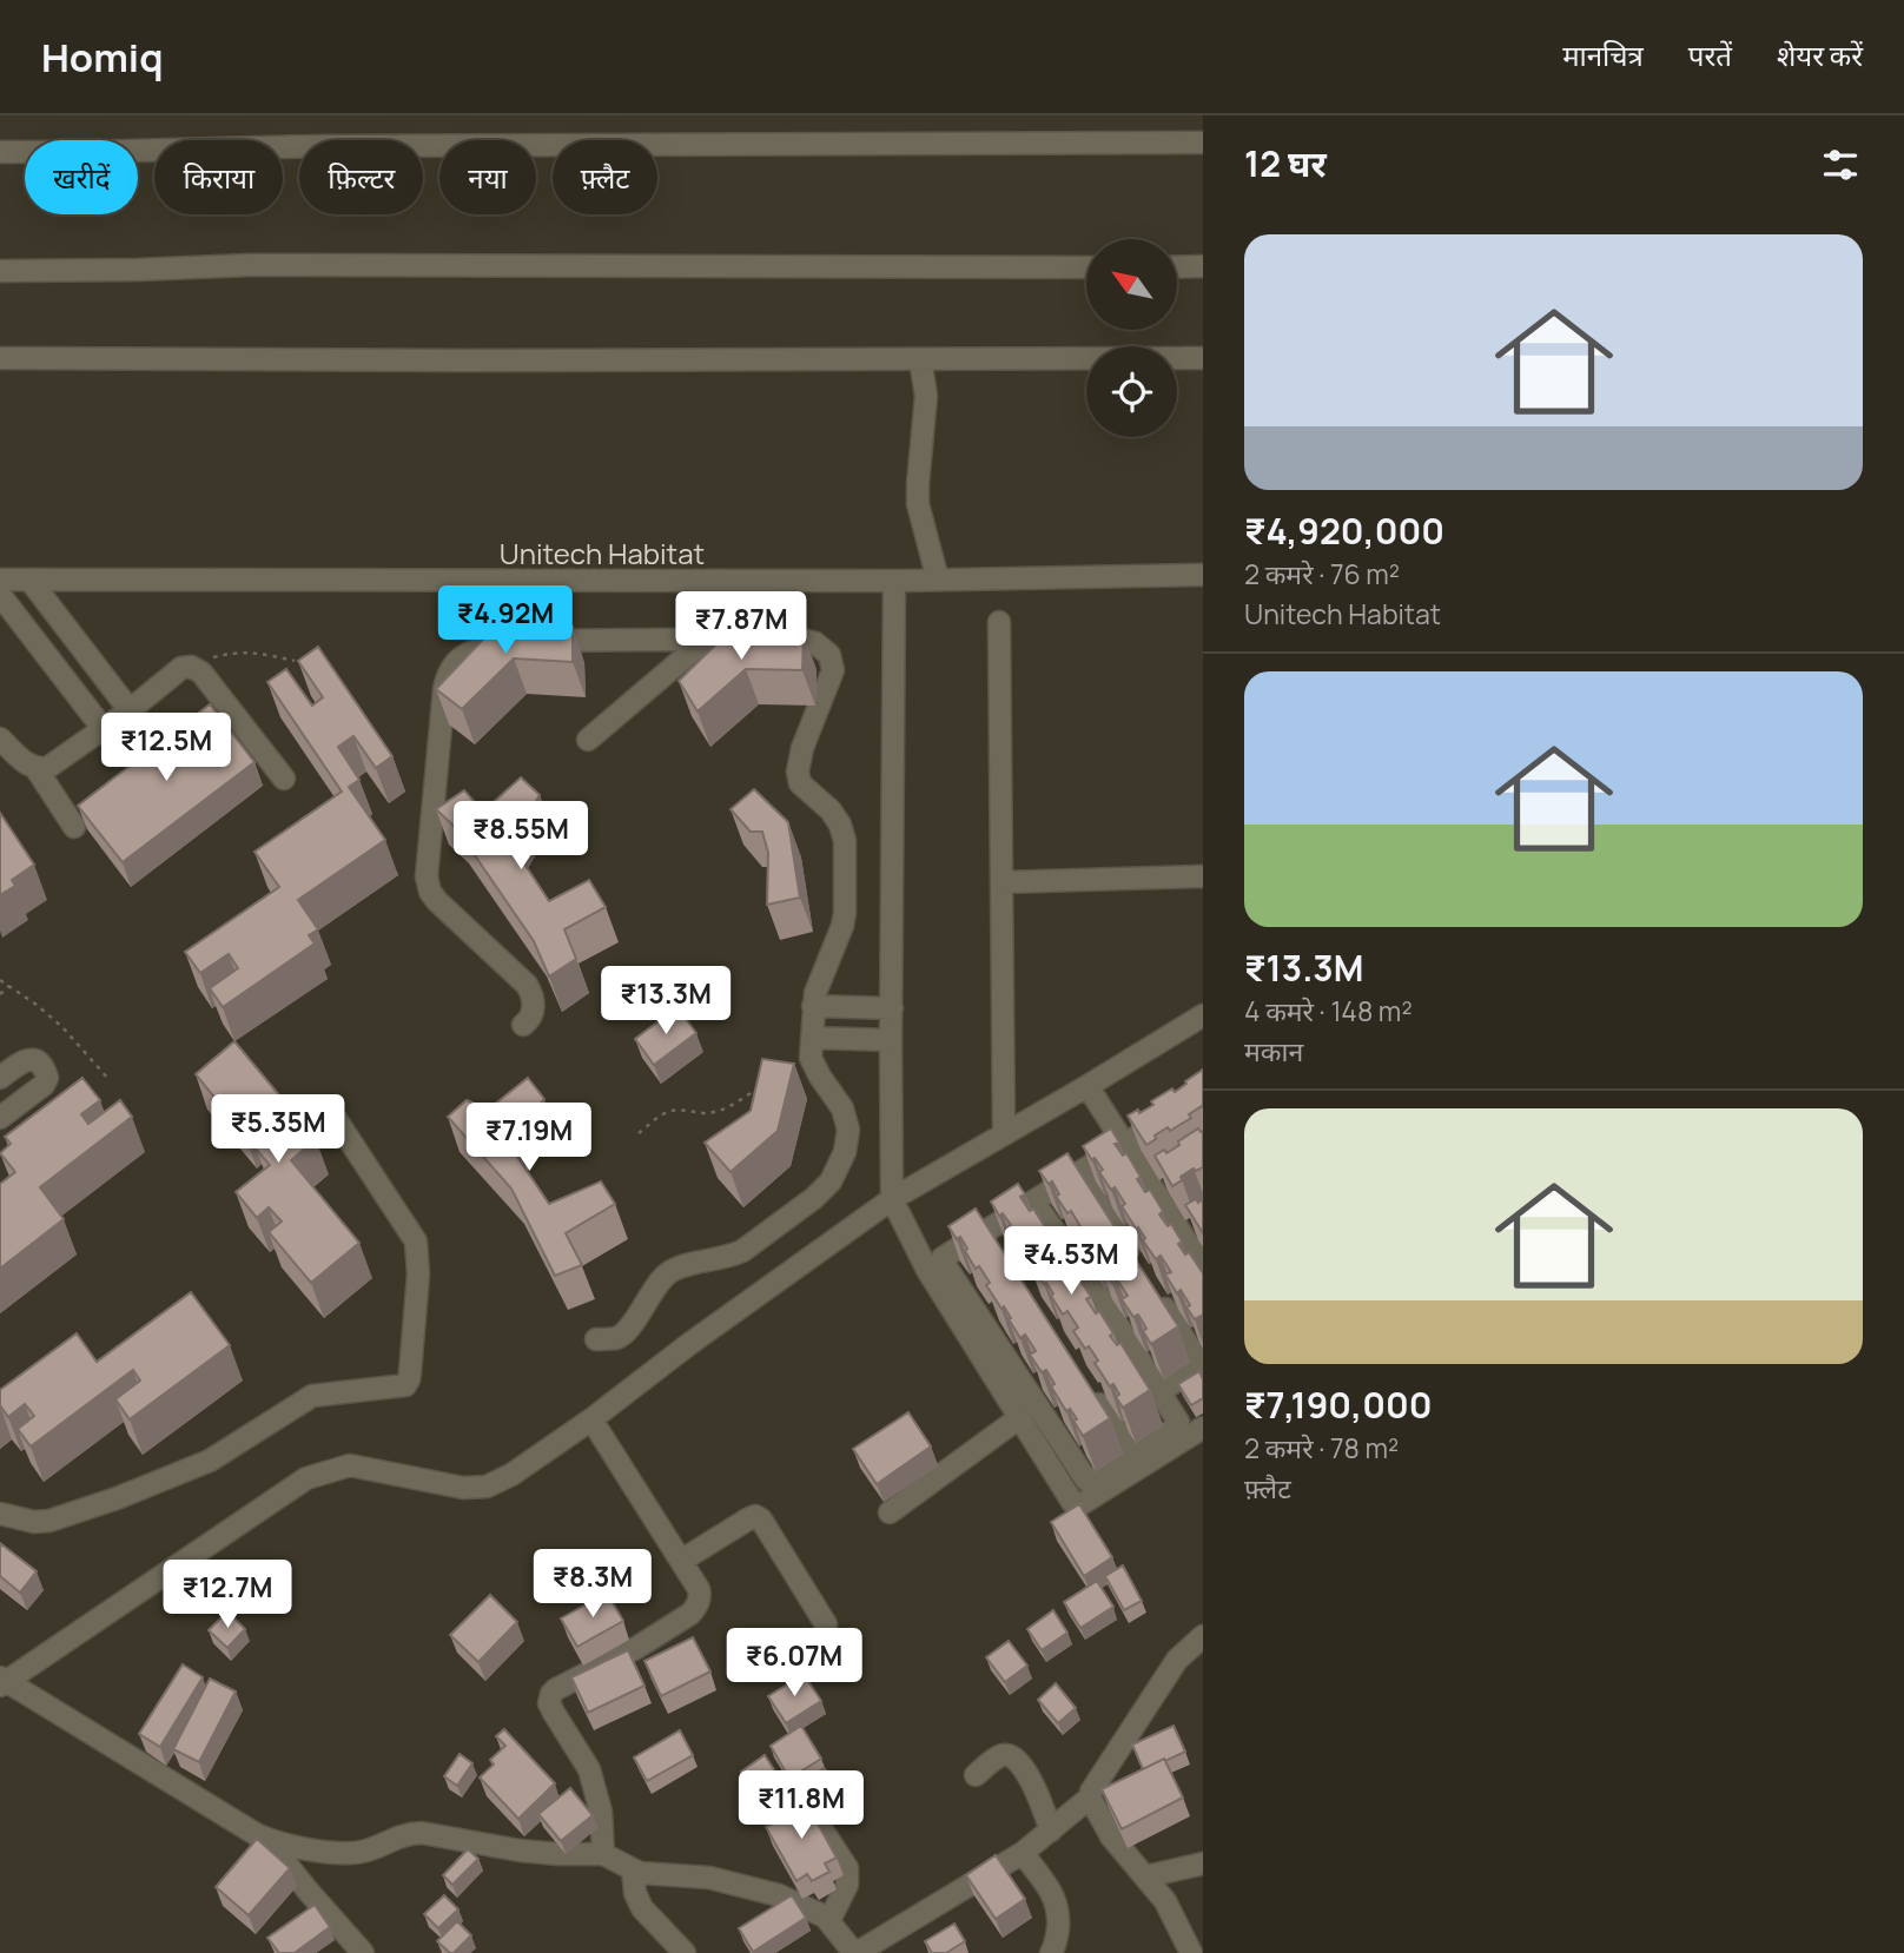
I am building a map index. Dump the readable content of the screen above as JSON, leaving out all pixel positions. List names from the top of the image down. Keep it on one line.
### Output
{"streets":{"street":["Unitech Habitat"]},"north":"top left","page":{"header":"Homiq","nav":["मानचित्र","परतें","शेयर करें"],"heading":"12 घर","chip":["खरीदें","किराया","फ़िल्टर","नया","फ़्लैट"],"list":[{"name":"₹4,920,000","note":"2 कमरे · 76 m² · Unitech Habitat"},{"name":"₹13.3M","note":"4 कमरे · 148 m² · मकान"},{"name":"₹7,190,000","note":"2 कमरे · 78 m² · फ़्लैट"}],"price":["₹4.92M","₹7.87M","₹12.5M","₹8.55M","₹13.3M","₹5.35M","₹7.19M","₹4.53M","₹8.3M","₹12.7M","₹6.07M","₹11.8M"]}}
